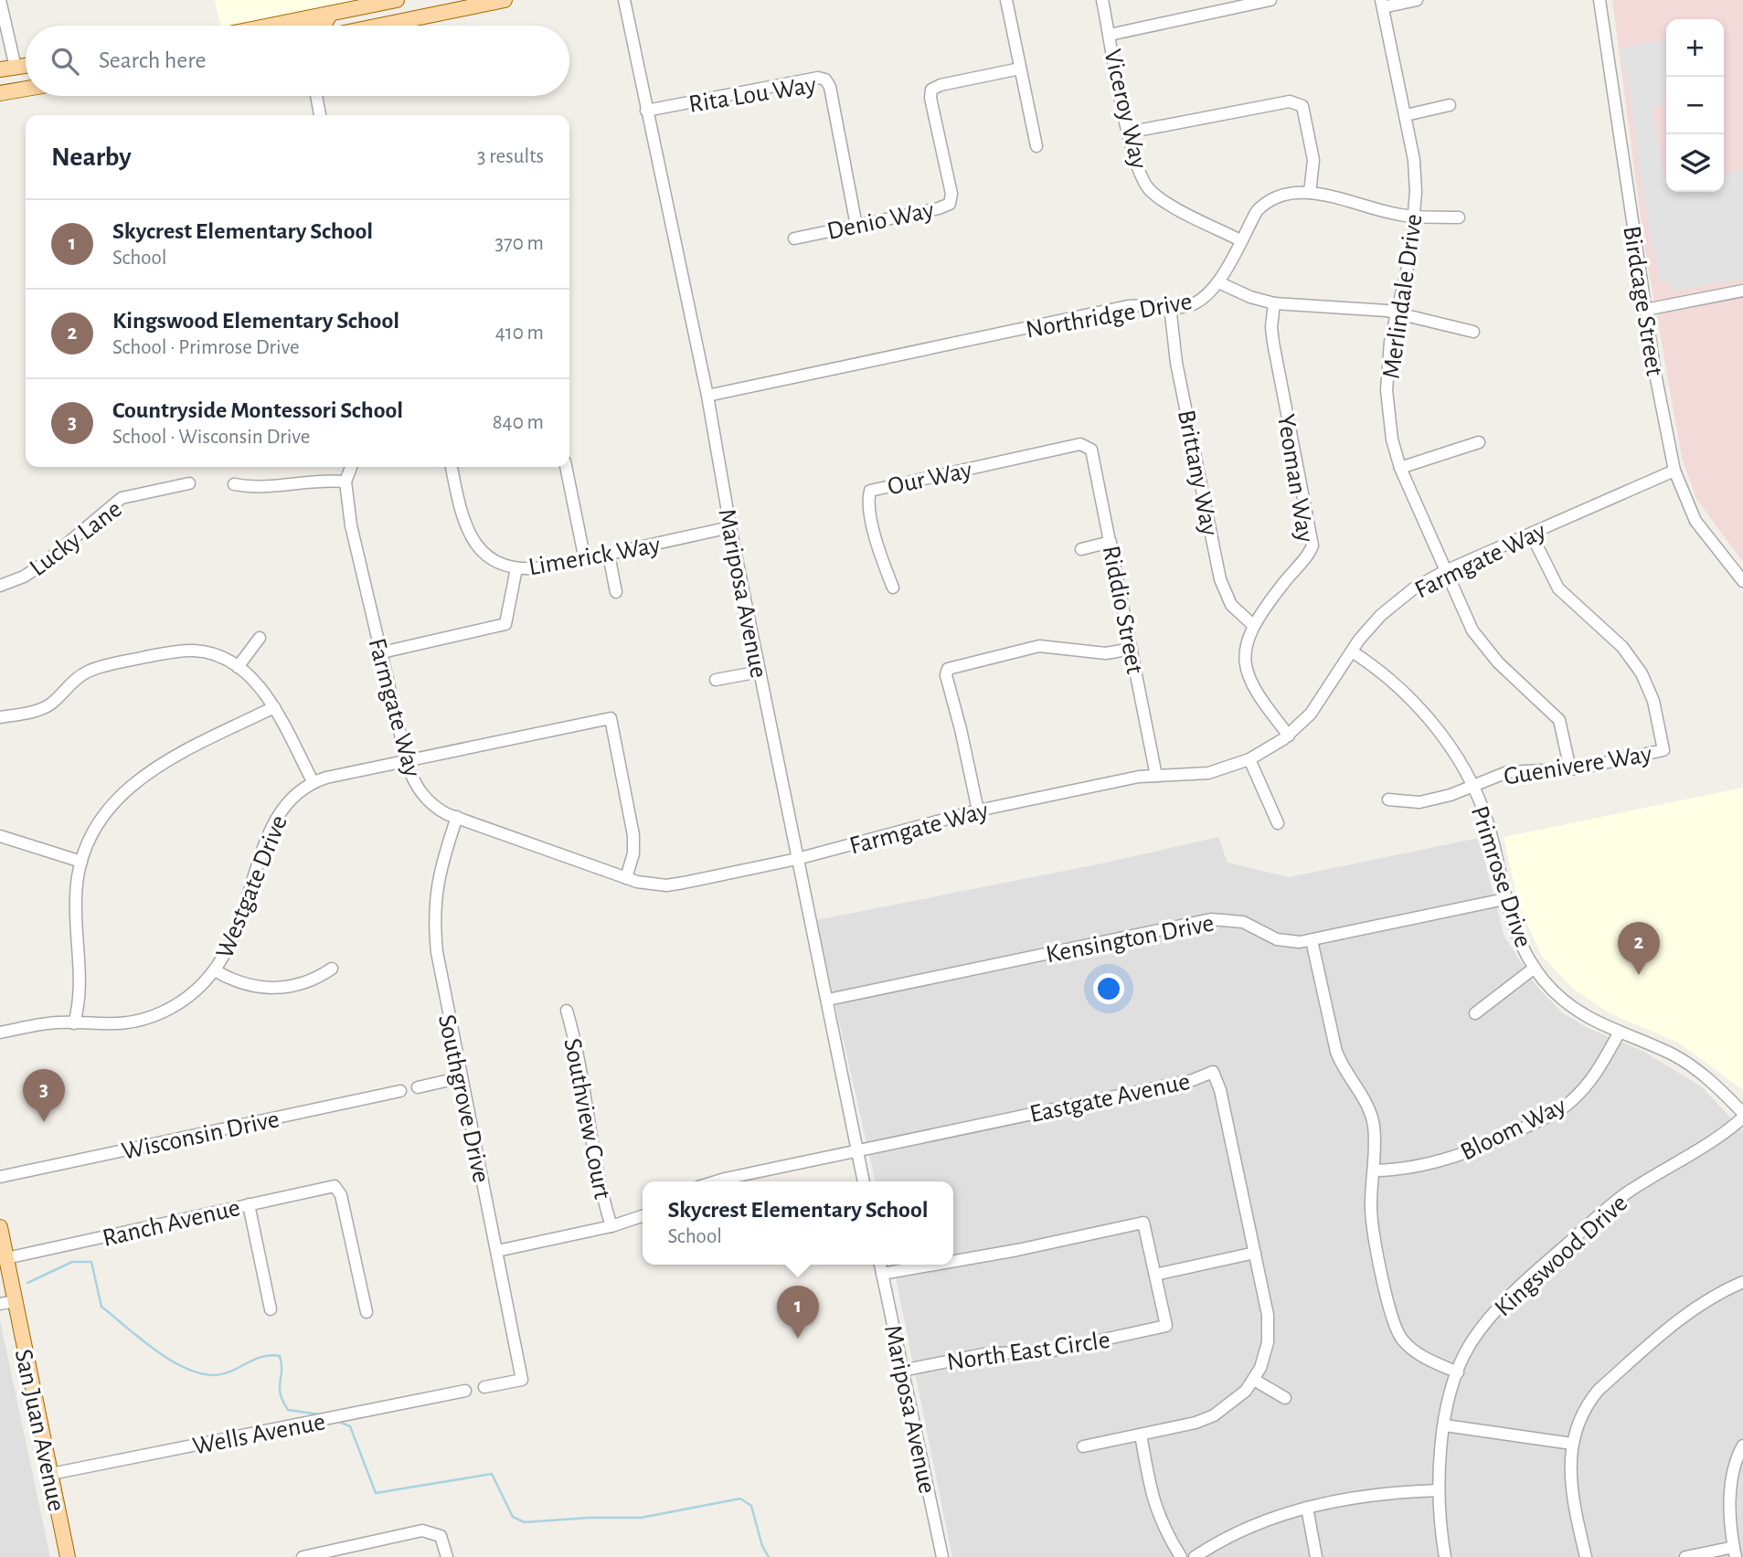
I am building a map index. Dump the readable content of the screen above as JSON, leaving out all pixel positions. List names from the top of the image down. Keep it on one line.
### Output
{"streets":{"main road":["San Juan Avenue"],"street":["Rita Lou Way","Viceroy Way","Denio Way","Merlindale Drive","Birdcage Street","Northridge Drive","Brittany Way","Our Way","Yeoman Way","Lucky Lane","Limerick Way","Farmgate Way","Mariposa Avenue","Riddio Street","Guenivere Way","Primrose Drive","Westgate Drive","Kensington Drive","Eastgate Avenue","Southgrove Drive","Southview Court","Bloom Way","Wisconsin Drive","Ranch Avenue","Kingswood Drive","North East Circle","Wells Avenue"]},"crossings":[["Rita Lou Way","Denio Way"],["Rita Lou Way","Mariposa Avenue"],["Viceroy Way","Northridge Drive"],["Merlindale Drive","Northridge Drive"],["Merlindale Drive","Farmgate Way"],["Merlindale Drive","Guenivere Way"],["Birdcage Street","Farmgate Way"],["Northridge Drive","Brittany Way"],["Northridge Drive","Mariposa Avenue"],["Brittany Way","Yeoman Way"],["Our Way","Riddio Street"],["Yeoman Way","Farmgate Way"],["Limerick Way","Mariposa Avenue"],["Farmgate Way","Mariposa Avenue"],["Farmgate Way","Riddio Street"],["Farmgate Way","Guenivere Way"],["Farmgate Way","Primrose Drive"],["Farmgate Way","Westgate Drive"],["Farmgate Way","Southgrove Drive"],["Mariposa Avenue","Kensington Drive"],["Mariposa Avenue","Eastgate Avenue"],["Mariposa Avenue","North East Circle"],["Guenivere Way","Primrose Drive"],["Primrose Drive","Kensington Drive"],["Primrose Drive","Bloom Way"],["Primrose Drive","Kingswood Drive"],["Ranch Avenue","San Juan Avenue"],["San Juan Avenue","Wells Avenue"]],"page":{"map_buttons":["+","−"],"search":"Search here","heading":["Nearby","3 results"],"list":[{"mark":"1","name":"Skycrest Elementary School","note":"School","value":"370 m"},{"mark":"2","name":"Kingswood Elementary School","note":"School · Primrose Drive","value":"410 m"},{"mark":"3","name":"Countryside Montessori School","note":"School · Wisconsin Drive","value":"840 m"}],"pins":["2","3","1"],"popup":["Skycrest Elementary School","School"]}}
